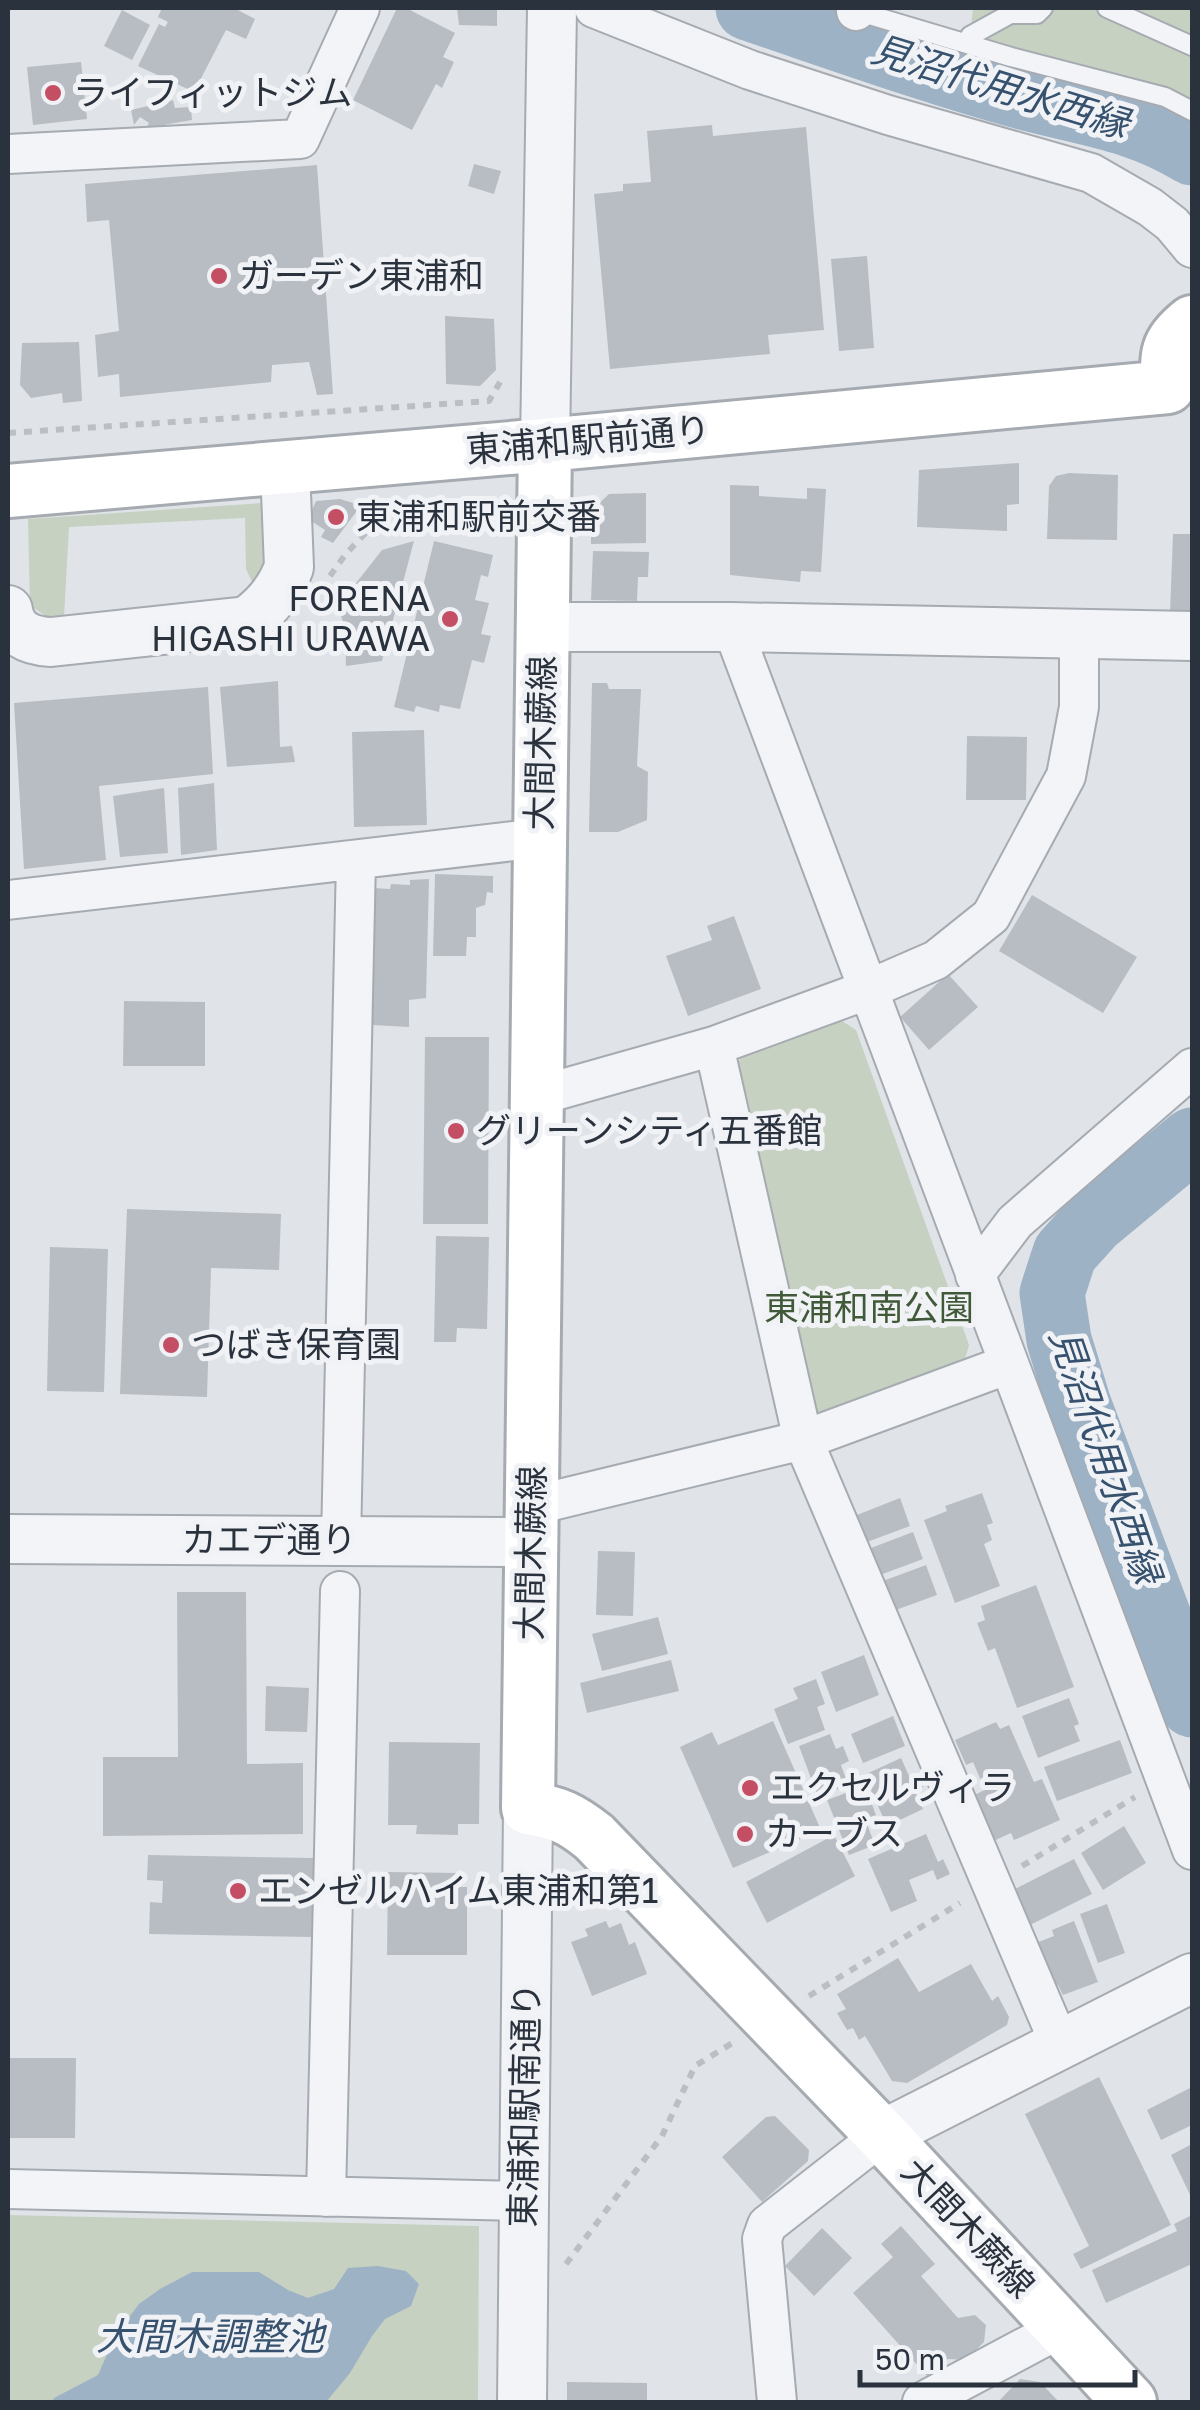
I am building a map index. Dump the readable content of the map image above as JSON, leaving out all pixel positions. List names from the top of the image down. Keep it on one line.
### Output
{"streets":{"main road":["東浦和駅前通り","大間木蕨線"],"street":["カエデ通り","東浦和駅南通り"]},"crossings":[["東浦和駅前通り","大間木蕨線"],["大間木蕨線","カエデ通り"],["大間木蕨線","東浦和駅南通り"]],"water":["見沼代用水西縁","大間木調整池"],"parks":["東浦和南公園"],"places":["ライフィットジム","ガーデン東浦和","東浦和駅前交番","FORENA HIGASHI URAWA","グリーンシティ五番館","つばき保育園","エクセルヴィラ","カーブス","エンゼルハイム東浦和第1"],"scale_bar":"50 m"}
